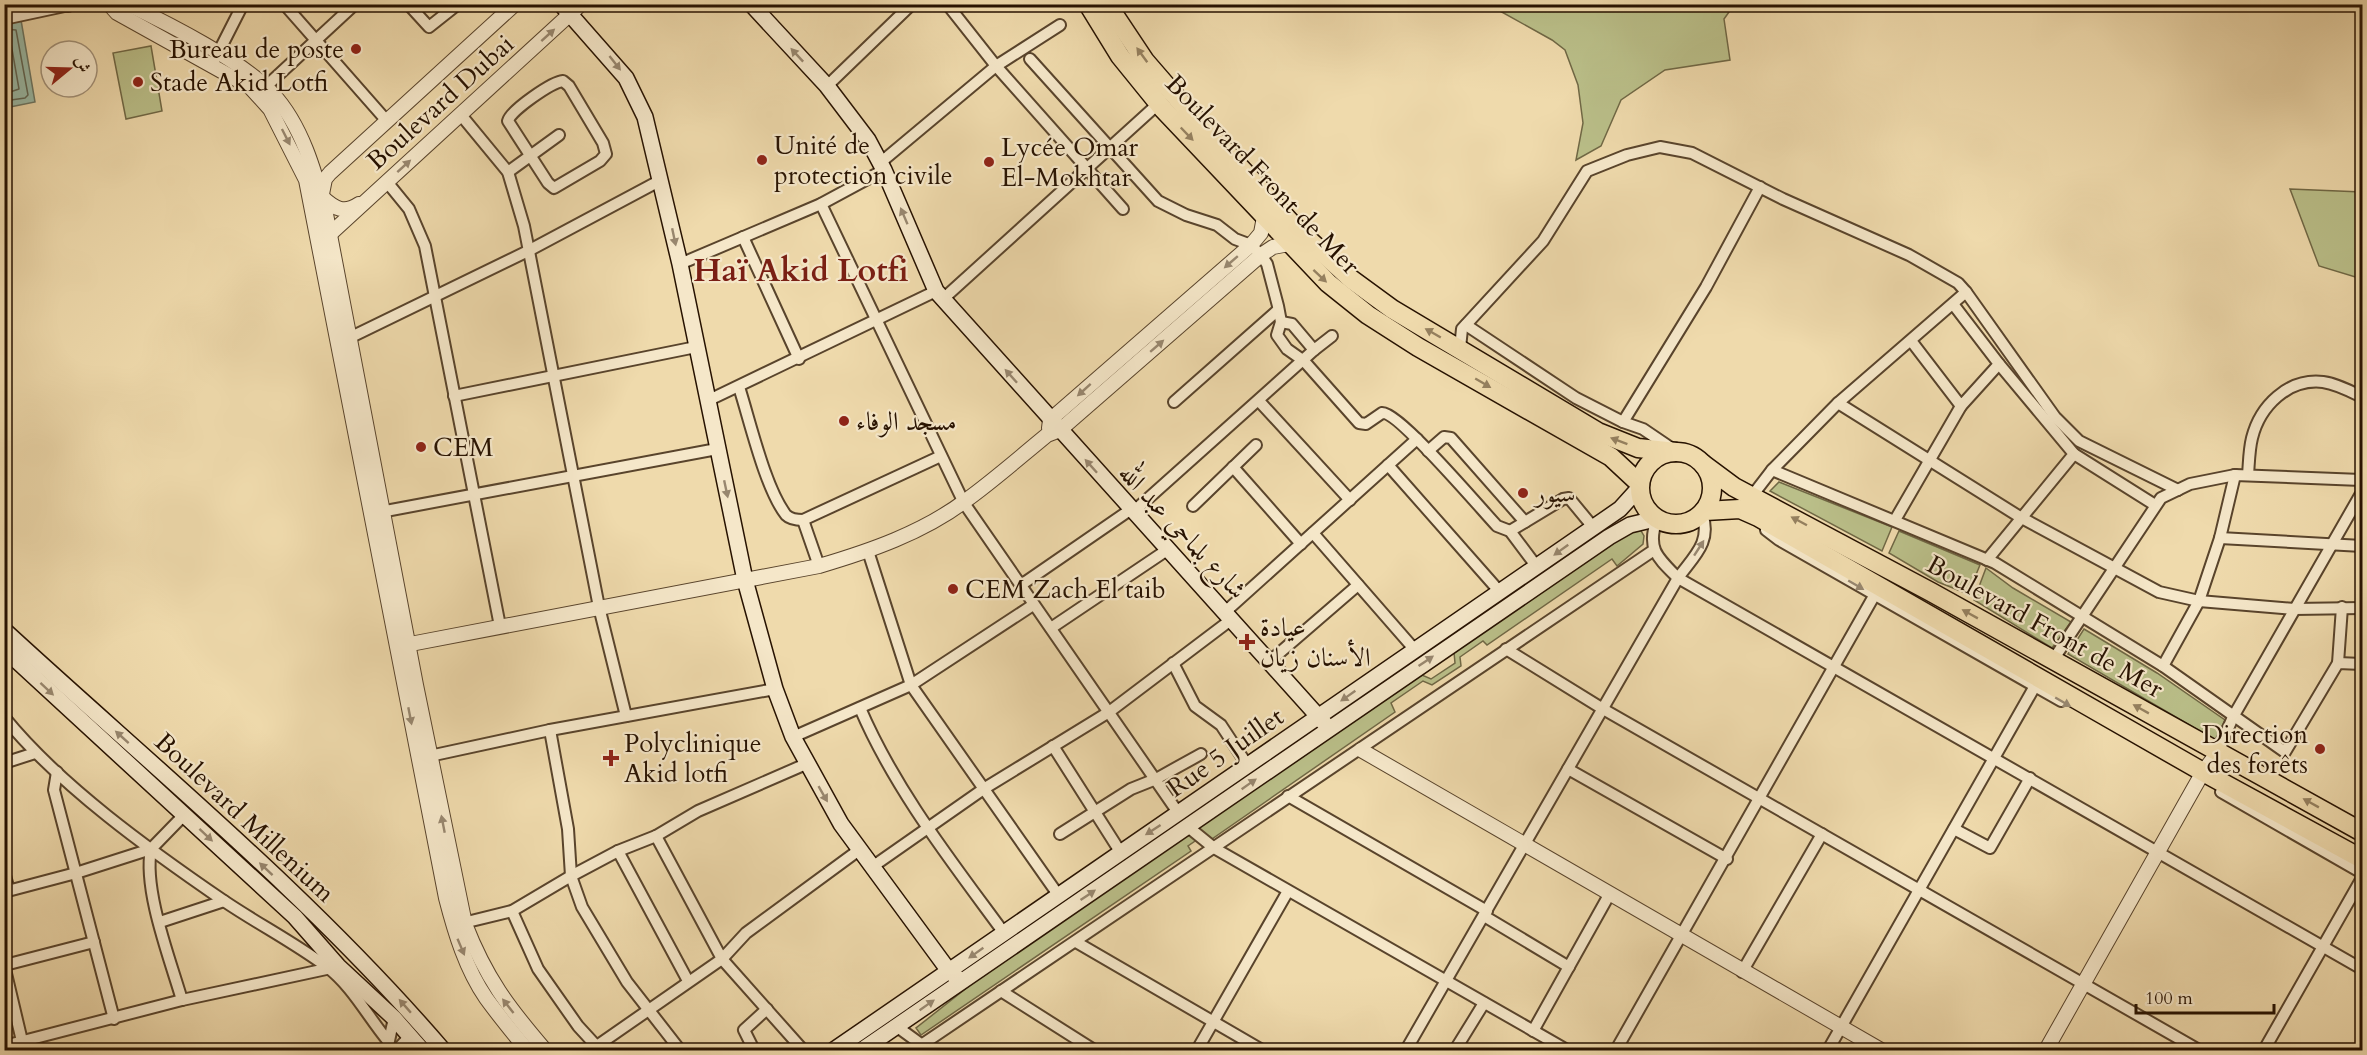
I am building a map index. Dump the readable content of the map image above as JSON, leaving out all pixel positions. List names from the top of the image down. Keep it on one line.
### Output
{"streets":{"main road":["Boulevard Front de Mer","شارع بلماحي عبد الله","Rue 5 Juillet","Boulevard Millenium"],"street":["Boulevard Dubai"]},"crossings":[["Boulevard Front de Mer","Rue 5 Juillet"],["شارع بلماحي عبد الله","Rue 5 Juillet"]],"one_way":["شارع بلماحي عبد الله"],"districts":["Haï Akid Lotfi"],"places":{"other":["Bureau de poste","Stade Akid Lotfi","Unité de protection civile","Lycée Omar El-Mokhtar","مسجد الوفاء","CEM","سيور","CEM Zach El taib","Direction des forêts"],"health":["عيادة الأسنان زيان","Polyclinique Akid lotfi"]},"scale_bar":"100 m","north":"right"}
